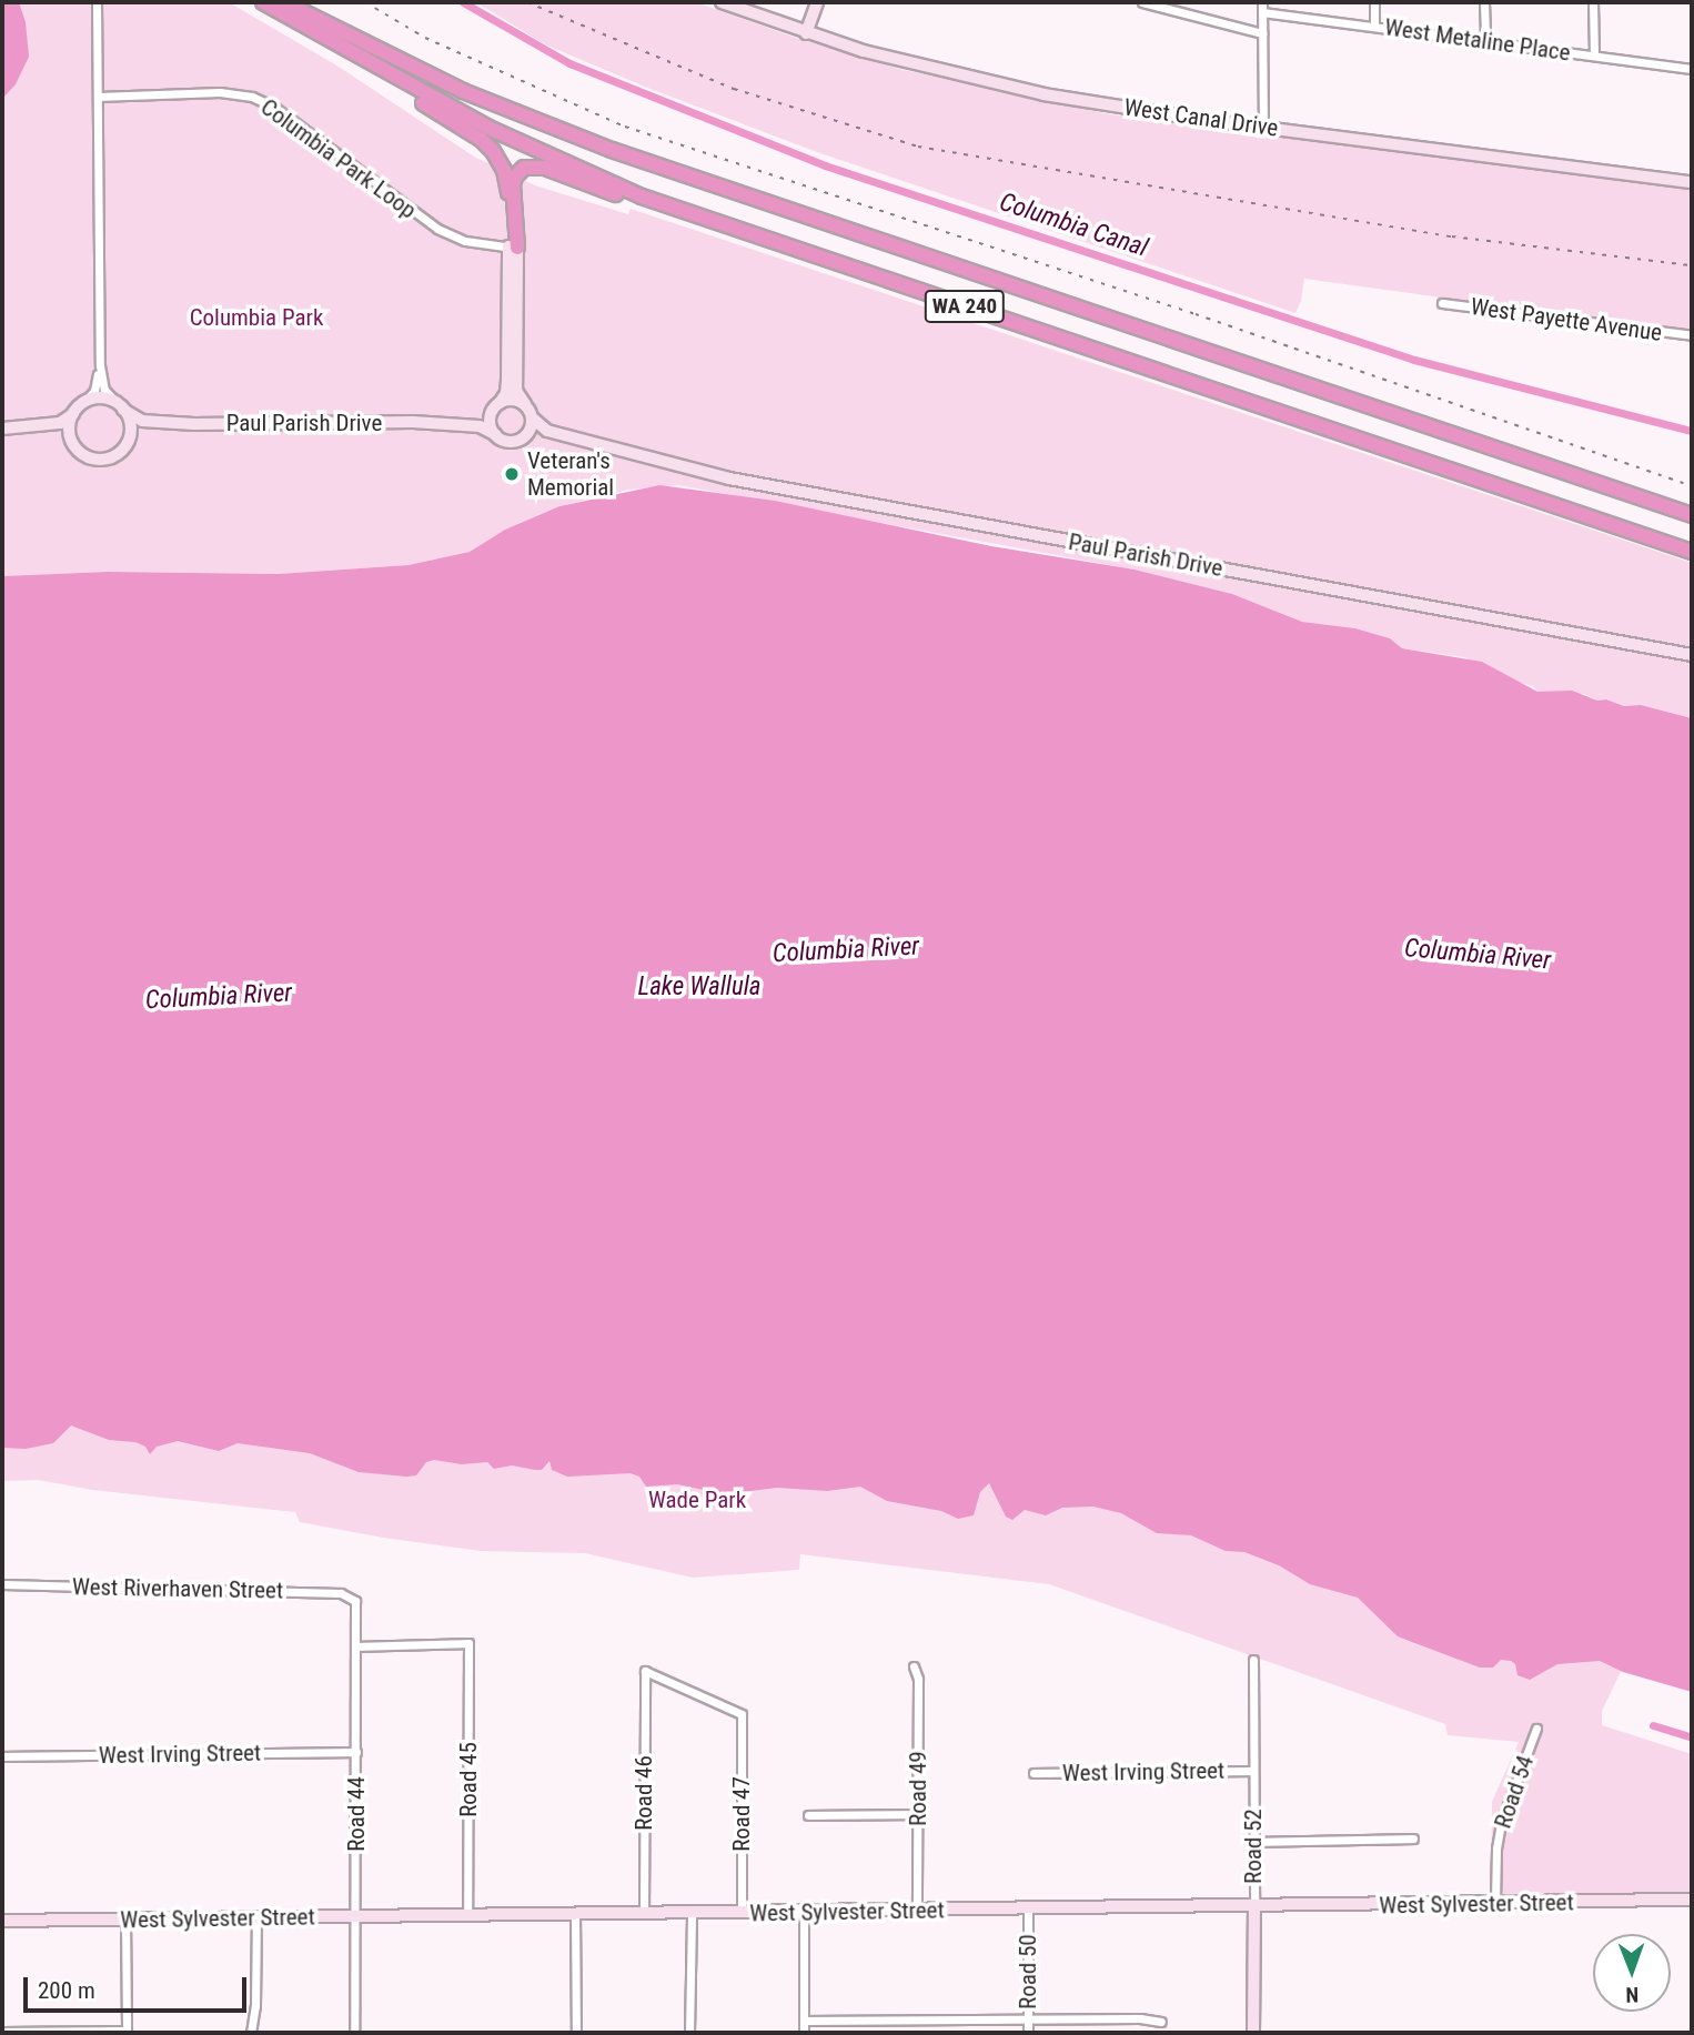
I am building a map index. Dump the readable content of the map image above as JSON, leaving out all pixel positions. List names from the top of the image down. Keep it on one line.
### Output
{"streets":{"highway":["WA 240"],"street":["West Metaline Place","West Canal Drive","Columbia Park Loop","West Payette Avenue","Paul Parish Drive","West Riverhaven Street","West Irving Street","Road 45","Road 49","Road 54","Road 46","Road 44","Road 47","Road 52","West Sylvester Street","Road 50"]},"crossings":[["West Riverhaven Street","Road 44"],["West Irving Street","Road 44"],["West Irving Street","Road 52"],["Road 45","Road 44"],["Road 45","West Sylvester Street"],["Road 49","West Sylvester Street"],["Road 54","West Sylvester Street"],["Road 46","Road 47"],["Road 46","West Sylvester Street"],["Road 44","West Sylvester Street"],["Road 47","West Sylvester Street"],["Road 52","West Sylvester Street"],["West Sylvester Street","Road 50"]],"water":["Columbia Canal","Columbia River","Lake Wallula"],"parks":["Columbia Park","Wade Park"],"places":["Veteran's Memorial"],"scale_bar":"200 m","north":"bottom"}
